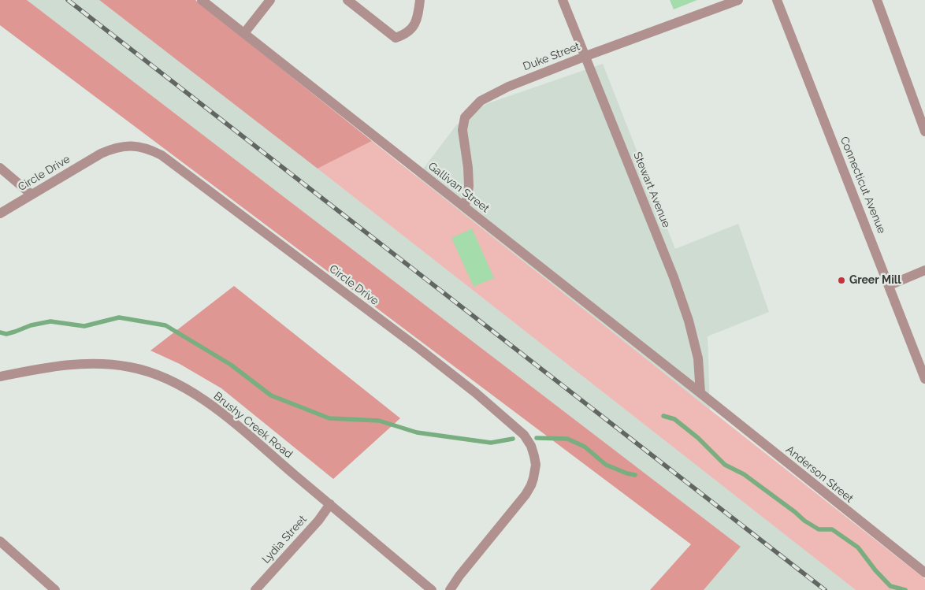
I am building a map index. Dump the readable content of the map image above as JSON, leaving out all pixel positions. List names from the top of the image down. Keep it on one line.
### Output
{"streets":{"street":["Duke Street","Circle Drive","Connecticut Avenue","Gallivan Street","Stewart Avenue","Brushy Creek Road","Anderson Street","Lydia Street"]},"crossings":[["Duke Street","Gallivan Street"],["Duke Street","Stewart Avenue"],["Gallivan Street","Stewart Avenue"],["Gallivan Street","Anderson Street"],["Stewart Avenue","Anderson Street"],["Brushy Creek Road","Lydia Street"]],"places":["Greer Mill"]}
